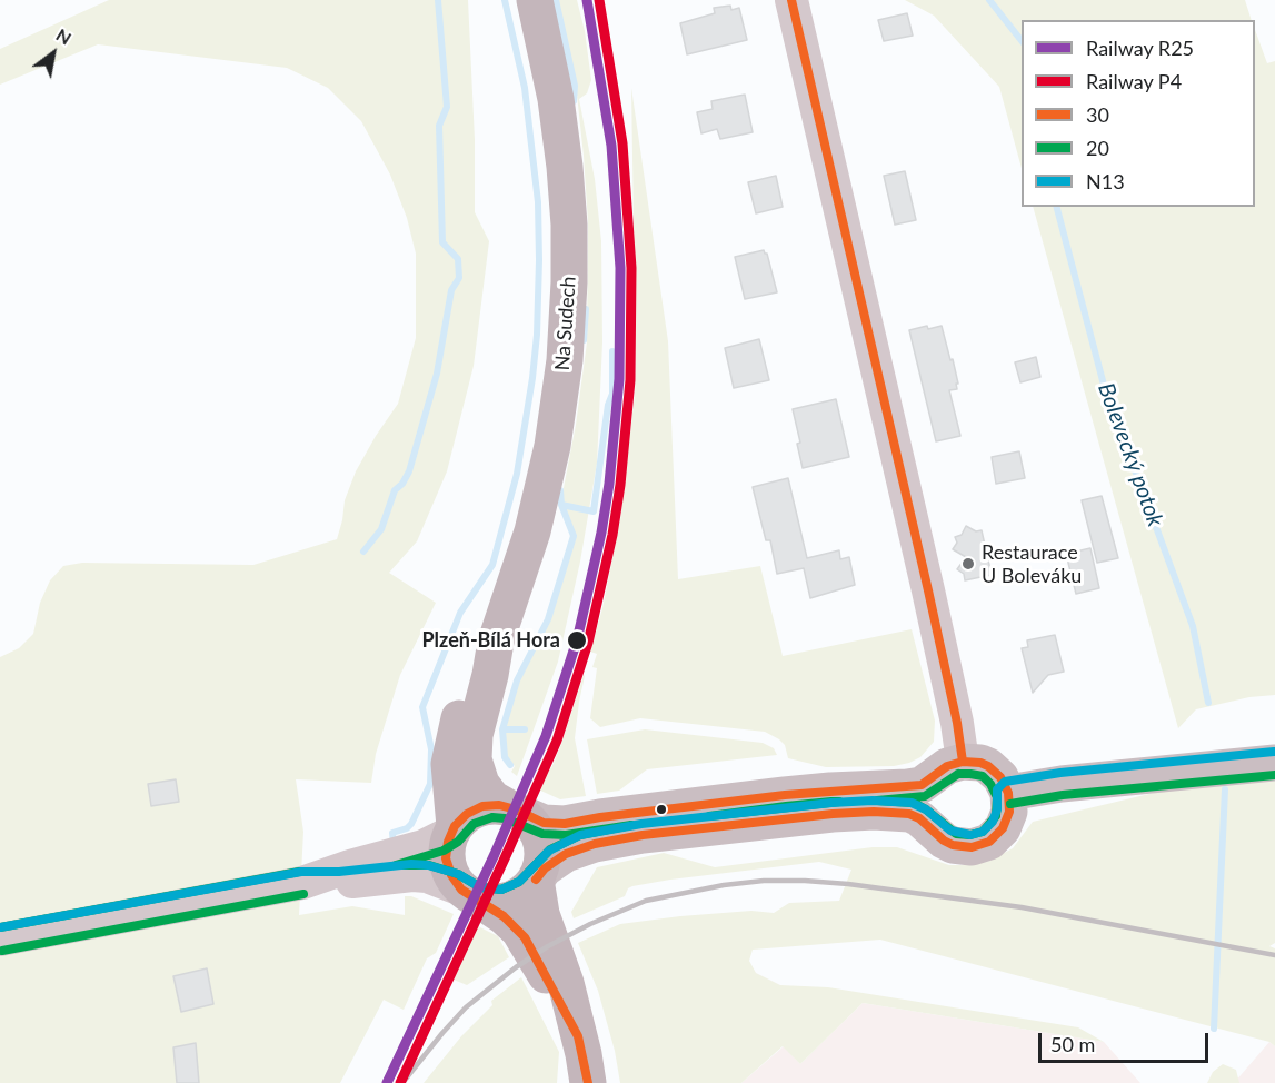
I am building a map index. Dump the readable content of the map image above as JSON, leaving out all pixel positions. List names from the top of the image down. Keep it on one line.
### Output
{"streets":{"main road":["Na Sudech"]},"water":["Bolevecký potok"],"places":["Restaurace U Boleváku","Plzeň-Bílá Hora"],"lines":["rail line R25","rail line P4","transit line 30","transit line N13","transit line 20"],"legend":["Railway R25","Railway P4","30","20","N13"],"scale_bar":"50 m","north":"top right"}
